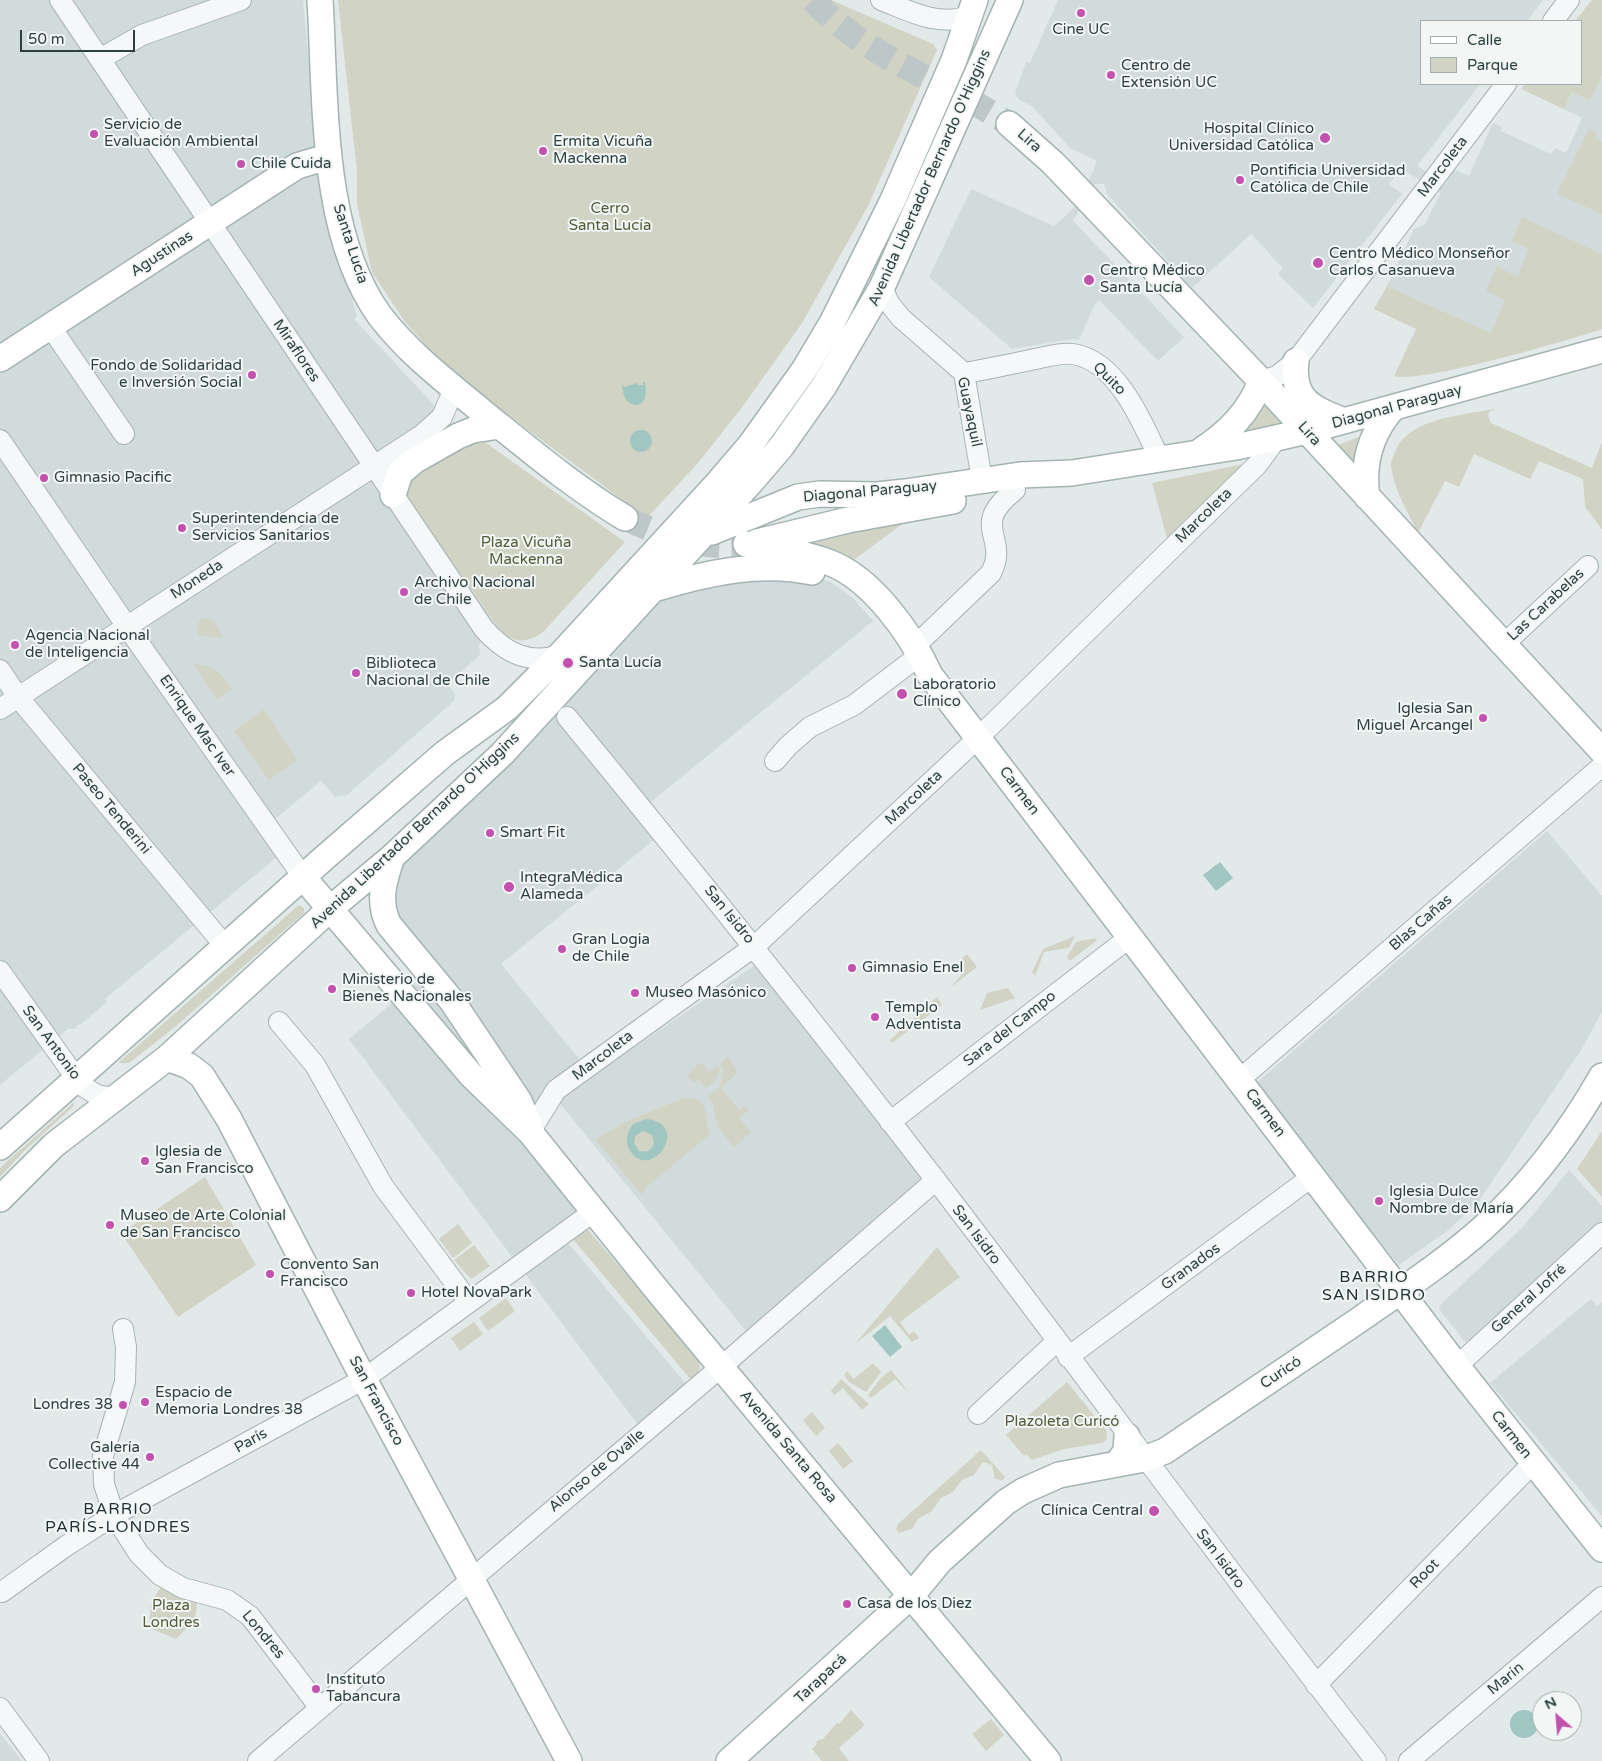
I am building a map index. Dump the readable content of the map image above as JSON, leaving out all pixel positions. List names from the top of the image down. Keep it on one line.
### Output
{"streets":{"main road":["Lira","Avenida Libertador Bernardo O'Higgins","Santa Lucía","Agustinas","Diagonal Paraguay","Enrique Mac Iver","Carmen","Curicó","San Francisco","Avenida Santa Rosa","Tarapacá"],"street":["Marcoleta","Miraflores","Quito","Guayaquil","Moneda","Las Carabelas","Paseo Tenderini","San Isidro","Blas Cañas","Sara del Campo","San Antonio","Granados","General Jofré","París","Alonso de Ovalle","Root","Londres","Marín"]},"crossings":[["Lira","Marcoleta"],["Lira","Diagonal Paraguay"],["Lira","Las Carabelas"],["Marcoleta","Diagonal Paraguay"],["Marcoleta","Carmen"],["Marcoleta","San Isidro"],["Marcoleta","Avenida Santa Rosa"],["Avenida Libertador Bernardo O'Higgins","Miraflores"],["Avenida Libertador Bernardo O'Higgins","Diagonal Paraguay"],["Avenida Libertador Bernardo O'Higgins","Guayaquil"],["Avenida Libertador Bernardo O'Higgins","Enrique Mac Iver"],["Avenida Libertador Bernardo O'Higgins","Carmen"],["Avenida Libertador Bernardo O'Higgins","Paseo Tenderini"],["Avenida Libertador Bernardo O'Higgins","San Antonio"],["Avenida Libertador Bernardo O'Higgins","San Francisco"],["Avenida Libertador Bernardo O'Higgins","Avenida Santa Rosa"],["Santa Lucía","Agustinas"],["Santa Lucía","Moneda"],["Agustinas","Miraflores"],["Miraflores","Moneda"],["Quito","Diagonal Paraguay"],["Quito","Guayaquil"],["Diagonal Paraguay","Guayaquil"],["Diagonal Paraguay","Carmen"],["Moneda","Enrique Mac Iver"],["Moneda","Paseo Tenderini"],["Enrique Mac Iver","Avenida Santa Rosa"],["Carmen","Blas Cañas"],["Carmen","Sara del Campo"],["Carmen","Granados"],["Carmen","General Jofré"],["Carmen","Curicó"],["Carmen","Root"],["San Isidro","Sara del Campo"],["San Isidro","Granados"],["San Isidro","Curicó"],["San Isidro","Alonso de Ovalle"],["San Isidro","Root"],["Curicó","Avenida Santa Rosa"],["Curicó","Tarapacá"],["San Francisco","París"],["San Francisco","Alonso de Ovalle"],["París","Avenida Santa Rosa"],["París","Londres"],["Avenida Santa Rosa","Alonso de Ovalle"],["Avenida Santa Rosa","Tarapacá"],["Alonso de Ovalle","Londres"]],"districts":["BARRIO SAN ISIDRO","BARRIO PARÍS-LONDRES"],"parks":["Cerro Santa Lucía","Plaza Vicuña Mackenna","Plazoleta Curicó","Plaza Londres"],"places":["Cine UC","Centro de Extensión UC","Servicio de Evaluación Ambiental","Hospital Clínico Universidad Católica","Ermita Vicuña Mackenna","Chile Cuida","Pontificia Universidad Católica de Chile","Centro Médico Monseñor Carlos Casanueva","Centro Médico Santa Lucía","Fondo de Solidaridad e Inversión Social","Gimnasio Pacific","Superintendencia de Servicios Sanitarios","Archivo Nacional de Chile","Agencia Nacional de Inteligencia","Santa Lucía","Biblioteca Nacional de Chile","Laboratorio Clínico","Iglesia San Miguel Arcangel","Smart Fit","IntegraMédica Alameda","Gran Logia de Chile","Gimnasio Enel","Ministerio de Bienes Nacionales","Museo Masónico","Templo Adventista","Iglesia de San Francisco","Iglesia Dulce Nombre de María","Museo de Arte Colonial de San Francisco","Convento San Francisco","Hotel NovaPark","Espacio de Memoria Londres 38","Londres 38","Galería Collective 44","Clínica Central","Casa de los Diez","Instituto Tabancura"],"legend":["Calle","Parque"],"scale_bar":"50 m","north":"top left"}
